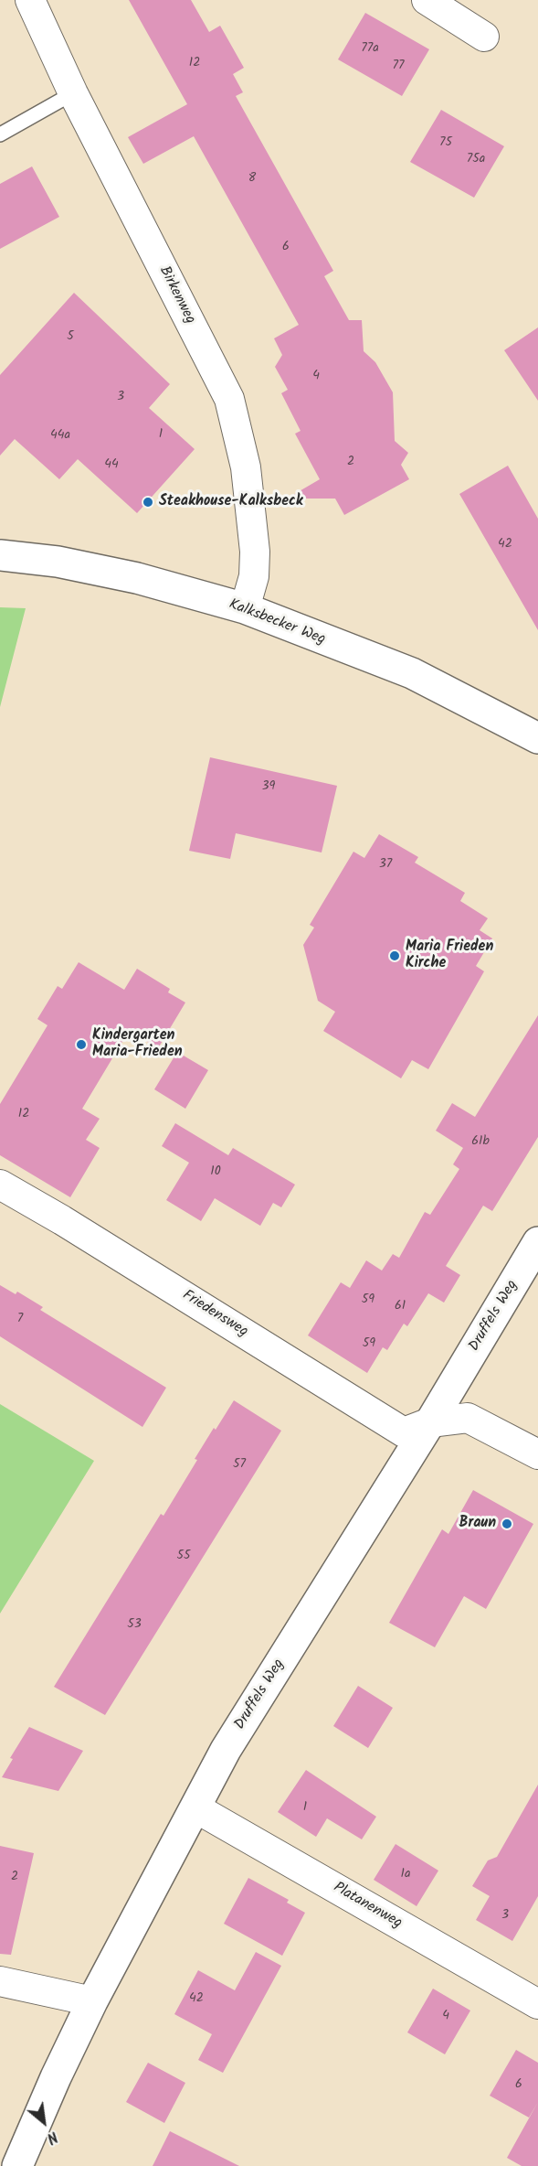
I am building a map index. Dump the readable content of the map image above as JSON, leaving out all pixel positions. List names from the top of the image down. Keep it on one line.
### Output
{"streets":{"street":["Birkenweg","Kalksbecker Weg","Friedensweg","Druffels Weg","Platanenweg"]},"crossings":[["Birkenweg","Kalksbecker Weg"],["Friedensweg","Druffels Weg"],["Druffels Weg","Platanenweg"]],"places":["Steakhouse-Kalksbeck","Maria Frieden Kirche","Kindergarten Maria-Frieden","Braun"],"house_numbers":["77a","12","77","75","75a","8","6","5","4","3","1","44a","2","44","42","39","37","12","61b","10","59","61","7","59","57","55","53","1","1a","2","3","42","4","6"],"north":"bottom right"}
